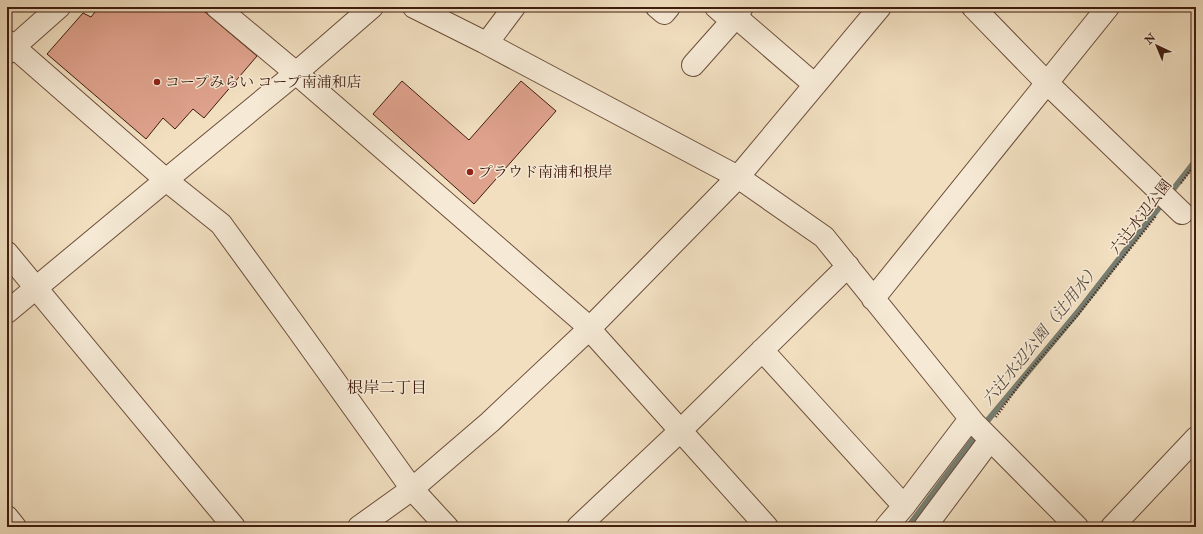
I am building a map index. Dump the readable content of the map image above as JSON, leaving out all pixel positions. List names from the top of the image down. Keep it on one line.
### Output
{"streets":{"path":["六辻水辺公園"]},"districts":["根岸二丁目"],"water":["六辻水辺公園（辻用水）"],"places":["コープみらい コープ南浦和店","プラウド南浦和根岸"],"north":"top left"}
